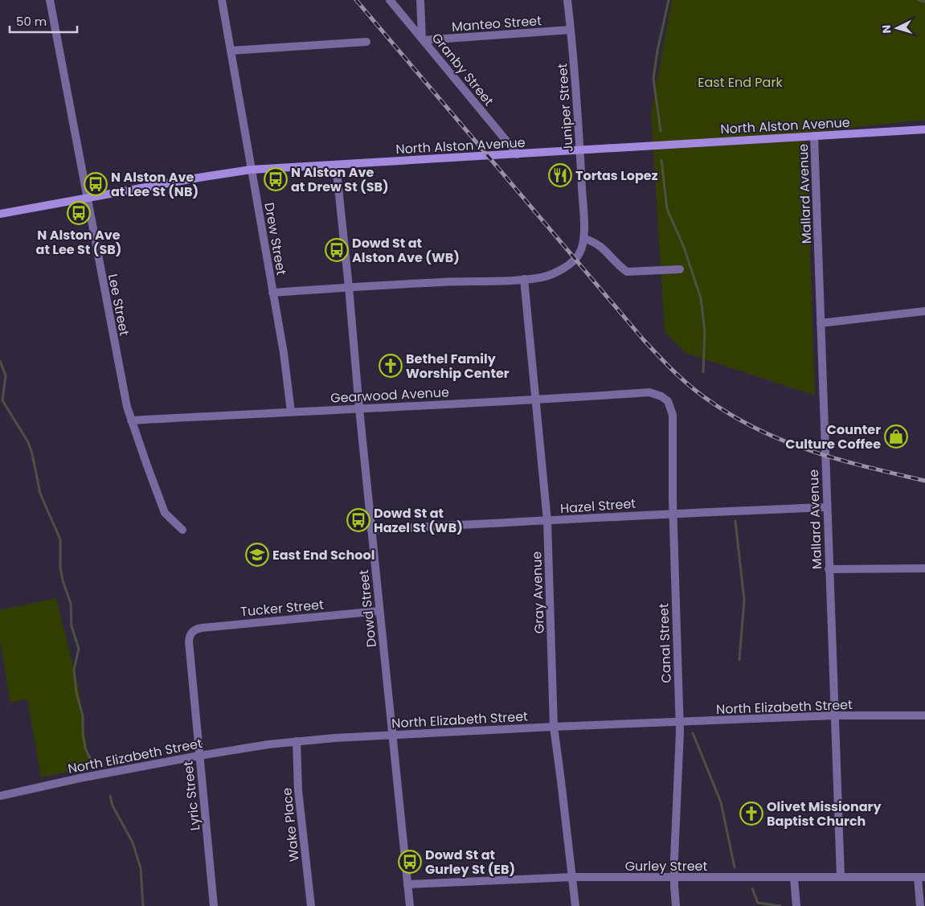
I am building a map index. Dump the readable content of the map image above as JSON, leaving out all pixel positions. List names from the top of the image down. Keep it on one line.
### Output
{"streets":{"main road":["North Alston Avenue"],"street":["Manteo Street","Granby Street","Juniper Street","Mallard Avenue","Drew Street","Lee Street","Gearwood Avenue","Hazel Street","Gray Avenue","Tucker Street","Dowd Street","Canal Street","North Elizabeth Street","Lyric Street","Wake Place","Gurley Street"]},"crossings":[["Manteo Street","Granby Street"],["Manteo Street","Juniper Street"],["Granby Street","North Alston Avenue"],["Juniper Street","North Alston Avenue"],["Juniper Street","Gray Avenue"],["North Alston Avenue","Mallard Avenue"],["North Alston Avenue","Drew Street"],["North Alston Avenue","Lee Street"],["North Alston Avenue","Dowd Street"],["Mallard Avenue","Hazel Street"],["Mallard Avenue","North Elizabeth Street"],["Mallard Avenue","Gurley Street"],["Drew Street","Gearwood Avenue"],["Lee Street","Gearwood Avenue"],["Gearwood Avenue","Gray Avenue"],["Gearwood Avenue","Dowd Street"],["Gearwood Avenue","Canal Street"],["Hazel Street","Gray Avenue"],["Hazel Street","Dowd Street"],["Hazel Street","Canal Street"],["Gray Avenue","North Elizabeth Street"],["Gray Avenue","Gurley Street"],["Tucker Street","Dowd Street"],["Tucker Street","Lyric Street"],["Dowd Street","North Elizabeth Street"],["Dowd Street","Gurley Street"],["Canal Street","North Elizabeth Street"],["Canal Street","Gurley Street"],["North Elizabeth Street","Lyric Street"],["North Elizabeth Street","Wake Place"]],"parks":["East End Park"],"places":{"restaurant":["Tortas Lopez"],"bus stop":["N Alston Ave at Drew St (SB)","N Alston Ave at Lee St (NB)","N Alston Ave at Lee St (SB)","Dowd St at Alston Ave (WB)","Dowd St at Hazel St (WB)","Dowd St at Gurley St (EB)"],"church":["Bethel Family Worship Center","Olivet Missionary Baptist Church"],"shop":["Counter Culture Coffee"],"school or university":["East End School"]},"scale_bar":"50 m","north":"left"}
